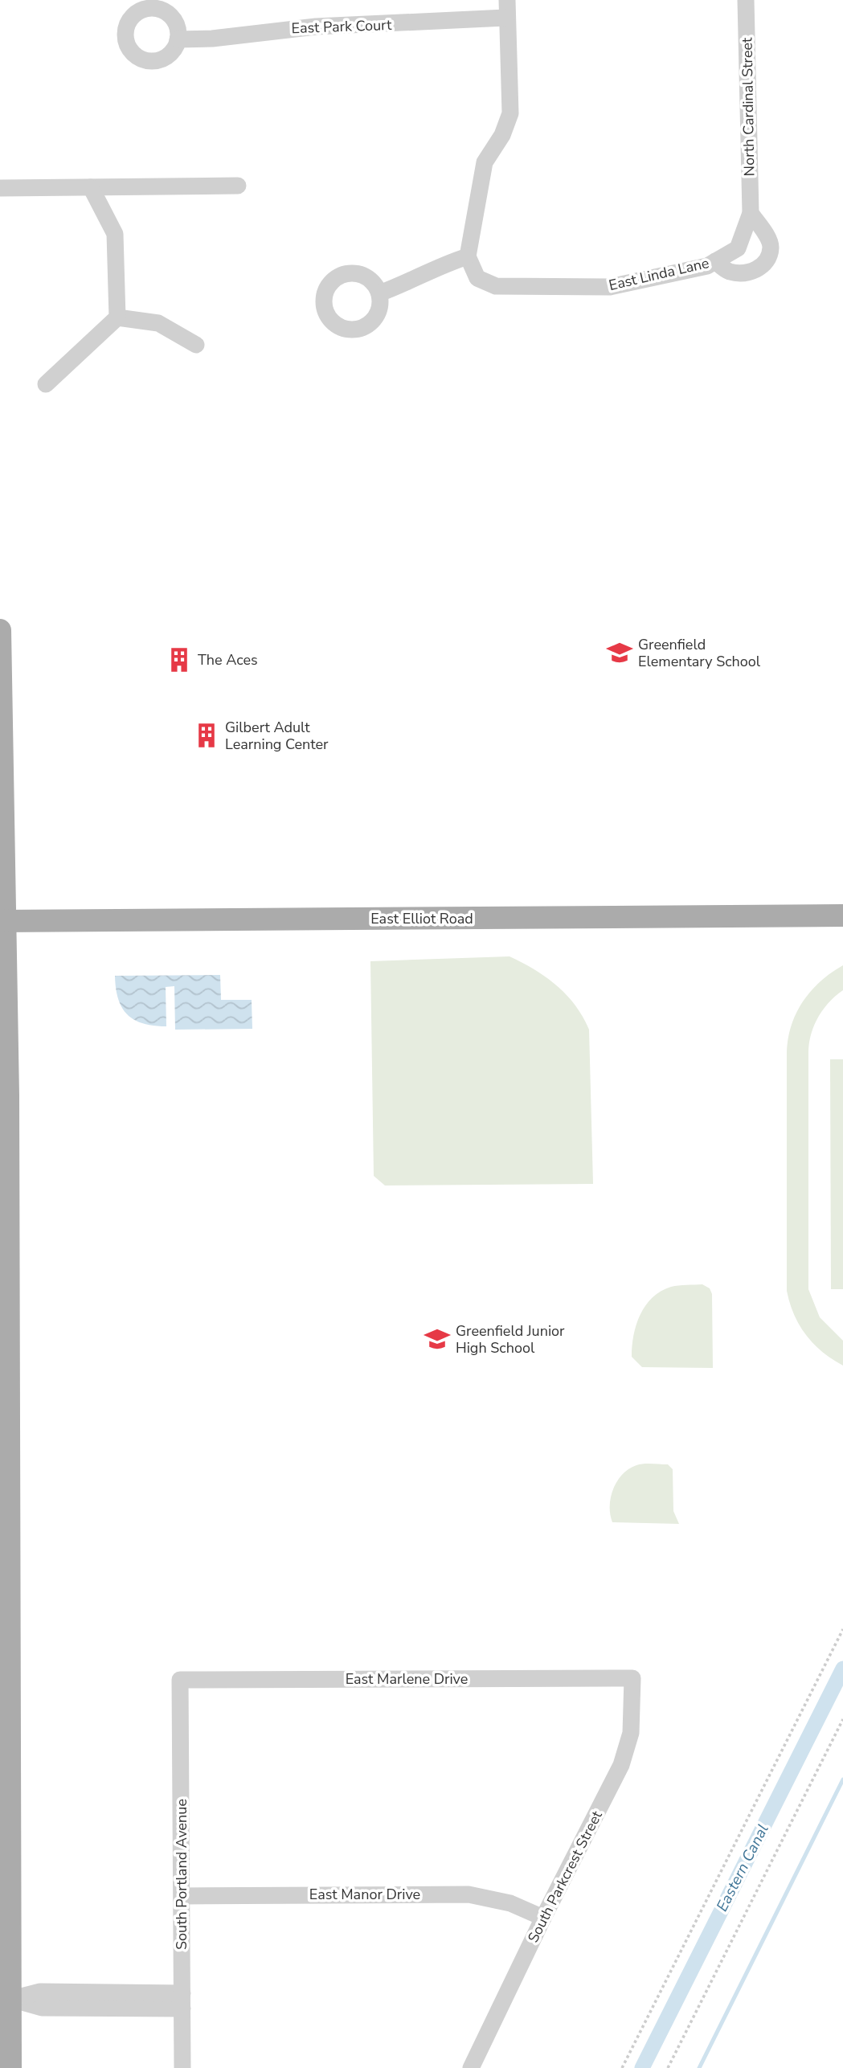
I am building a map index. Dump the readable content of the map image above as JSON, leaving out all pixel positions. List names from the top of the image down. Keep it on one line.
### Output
{"streets":{"main road":["East Elliot Road"],"street":["East Park Court","North Cardinal Street","East Linda Lane","East Marlene Drive","South Portland Avenue","South Parkcrest Street","East Manor Drive"]},"crossings":[["North Cardinal Street","East Linda Lane"],["East Marlene Drive","South Portland Avenue"],["East Marlene Drive","South Parkcrest Street"],["South Portland Avenue","East Manor Drive"],["South Parkcrest Street","East Manor Drive"]],"water":["Eastern Canal"],"places":{"school or university":["Greenfield Elementary School","Greenfield Junior High School"],"building":["The Aces","Gilbert Adult Learning Center"]}}
